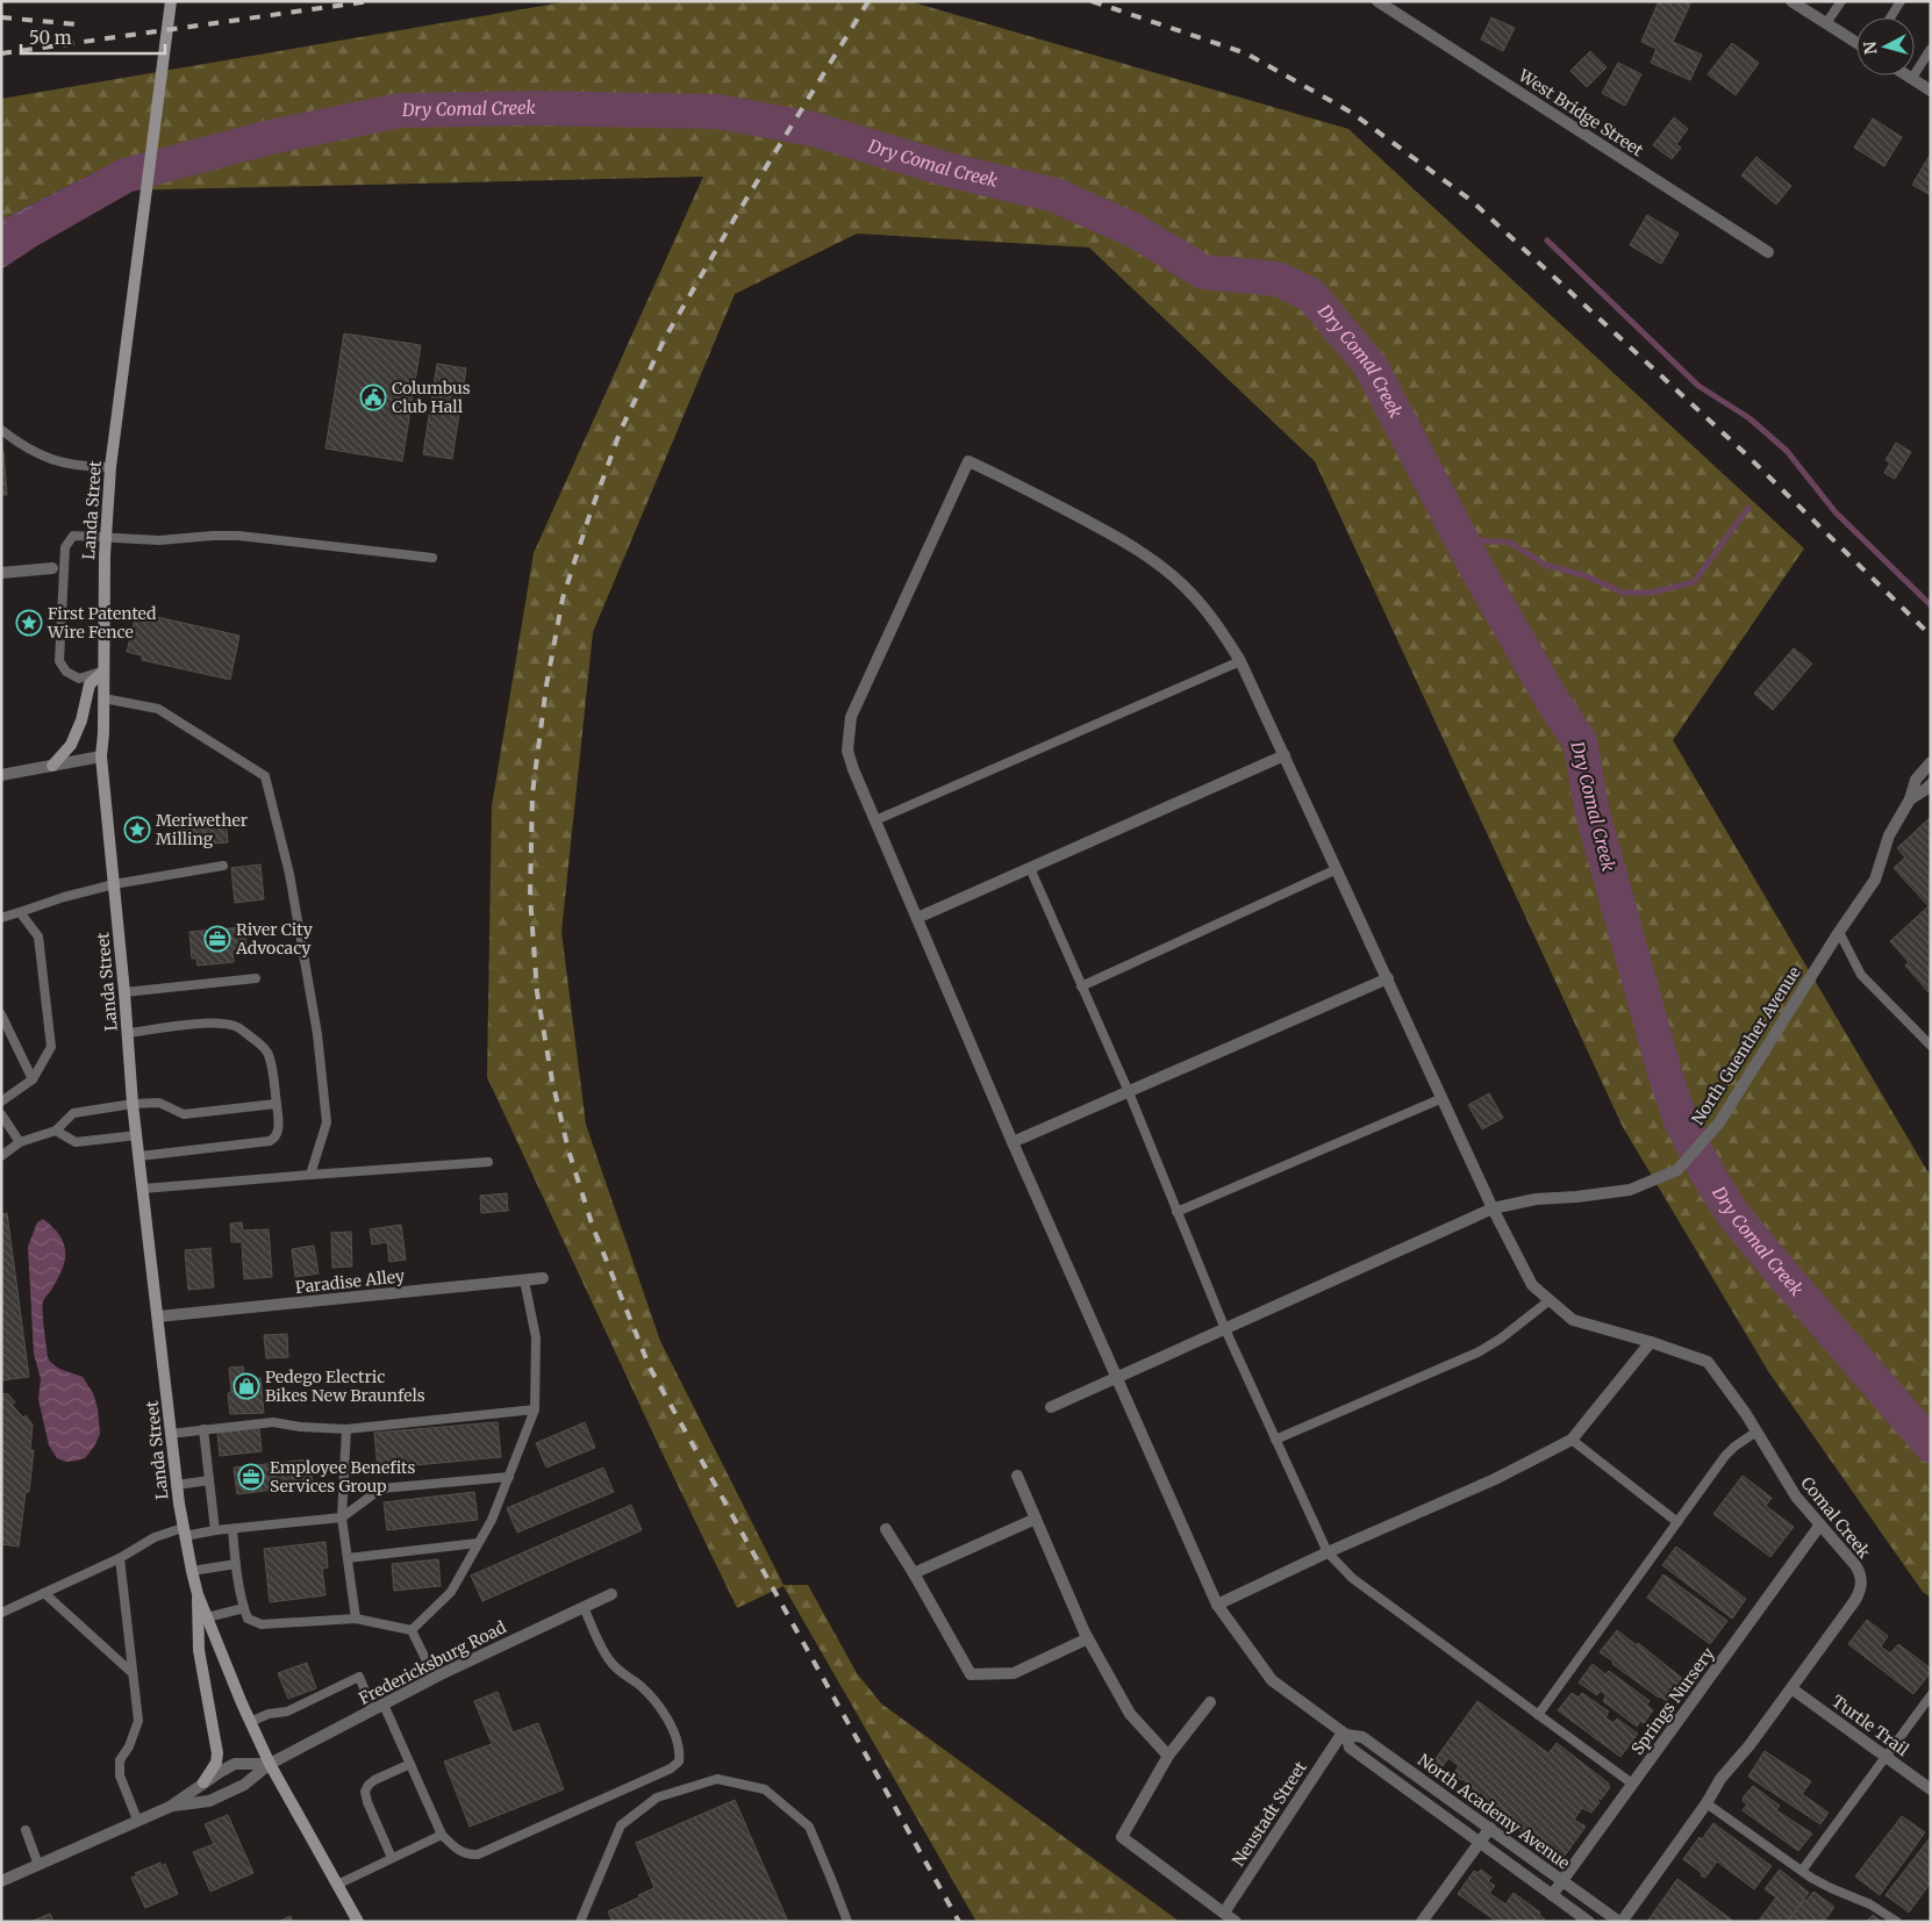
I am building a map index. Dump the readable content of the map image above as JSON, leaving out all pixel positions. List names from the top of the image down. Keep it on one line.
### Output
{"streets":{"main road":["Landa Street"],"street":["West Bridge Street","North Guenther Avenue","Paradise Alley","Comal Creek","Fredericksburg Road","Springs Nursery","Turtle Trail","North Academy Avenue","Neustadt Street"]},"crossings":[["Landa Street","Paradise Alley"],["Landa Street","Fredericksburg Road"],["North Guenther Avenue","Comal Creek"],["Comal Creek","Springs Nursery"],["Comal Creek","Turtle Trail"],["Springs Nursery","North Academy Avenue"],["North Academy Avenue","Neustadt Street"]],"water":["Dry Comal Creek"],"places":{"public building":["Columbus Club Hall"],"place":["First Patented Wire Fence","Meriwether Milling"],"office":["River City Advocacy","Employee Benefits Services Group"],"shop":["Pedego Electric Bikes New Braunfels"]},"scale_bar":"50 m","north":"left"}
